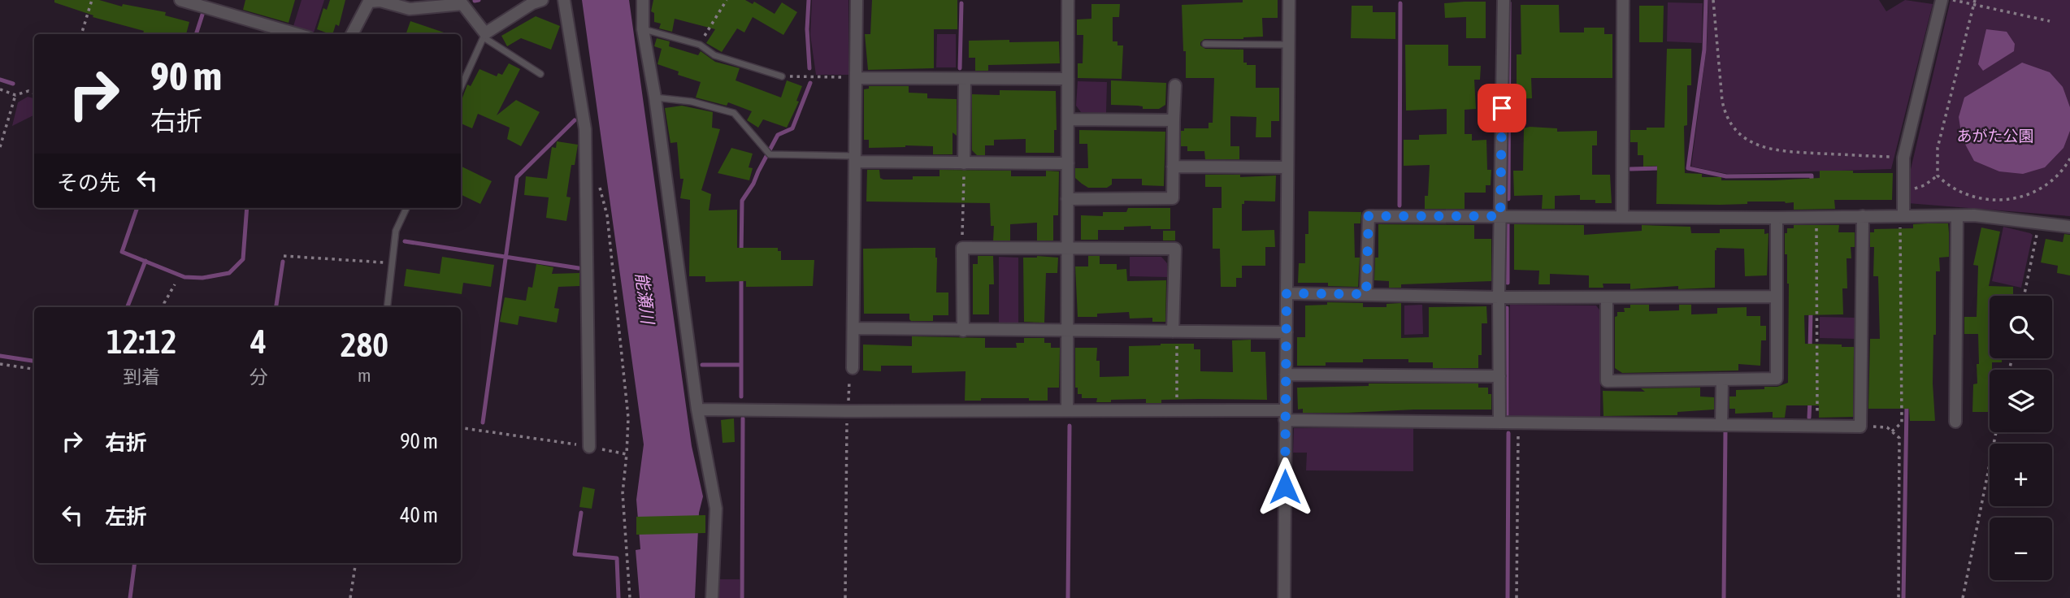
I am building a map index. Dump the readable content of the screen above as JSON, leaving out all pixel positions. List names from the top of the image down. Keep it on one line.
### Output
{"water":["能瀬川"],"parks":["あがた公園"],"page":{"turn":["90 m","右折"],"then":"その先","map_buttons":["+","−"],"eta":["12:12","到着","4","分","280","m"],"list":[{"name":"右折","value":"90 m"},{"name":"左折","value":"40 m"}]}}
